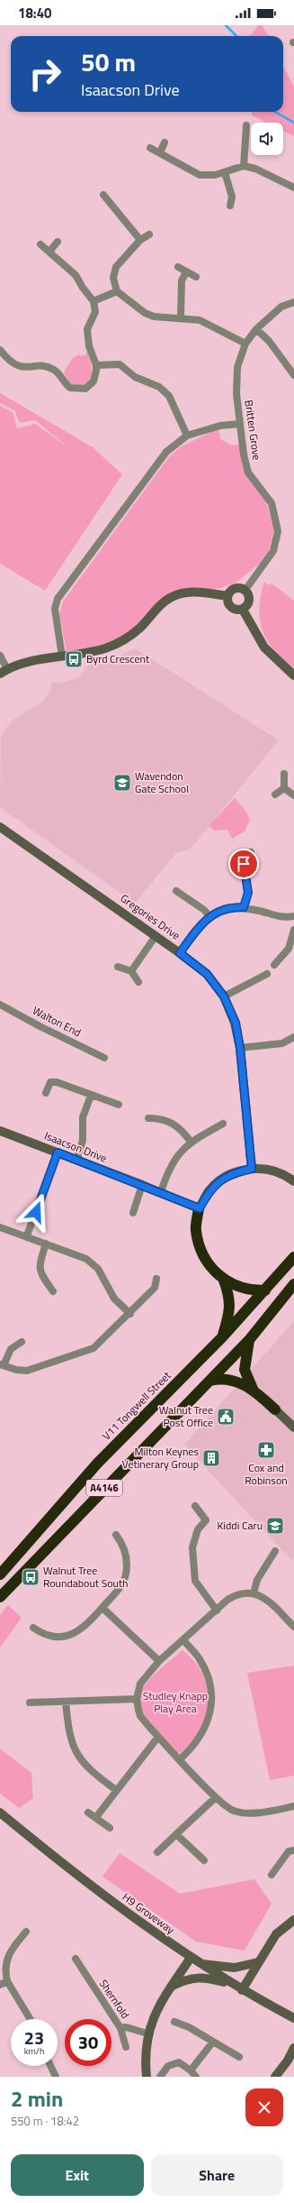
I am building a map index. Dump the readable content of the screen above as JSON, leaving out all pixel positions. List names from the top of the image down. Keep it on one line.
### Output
{"streets":{"highway":["V11 Tongwell Street","A4146"],"street":["Britten Grove","Gregories Drive","Walton End","Isaacson Drive","H9 Groveway","Shernfold"]},"parks":["Studley Knapp Play Area"],"places":{"bus stop":["Byrd Crescent","Walnut Tree Roundabout South"],"school or university":["Wavendon Gate School","Kiddi Caru"],"public building":["Walnut Tree Post Office"],"pharmacy":["Cox and Robinson"],"building":["Milton Keynes Vetinerary Group"]},"page":{"status":"18:40","turn":["50 m","Isaacson Drive"],"speed":"23 km/h","limit":"30","heading":["2 min","550 m · 18:42"],"buttons":["Exit","Share"]}}
